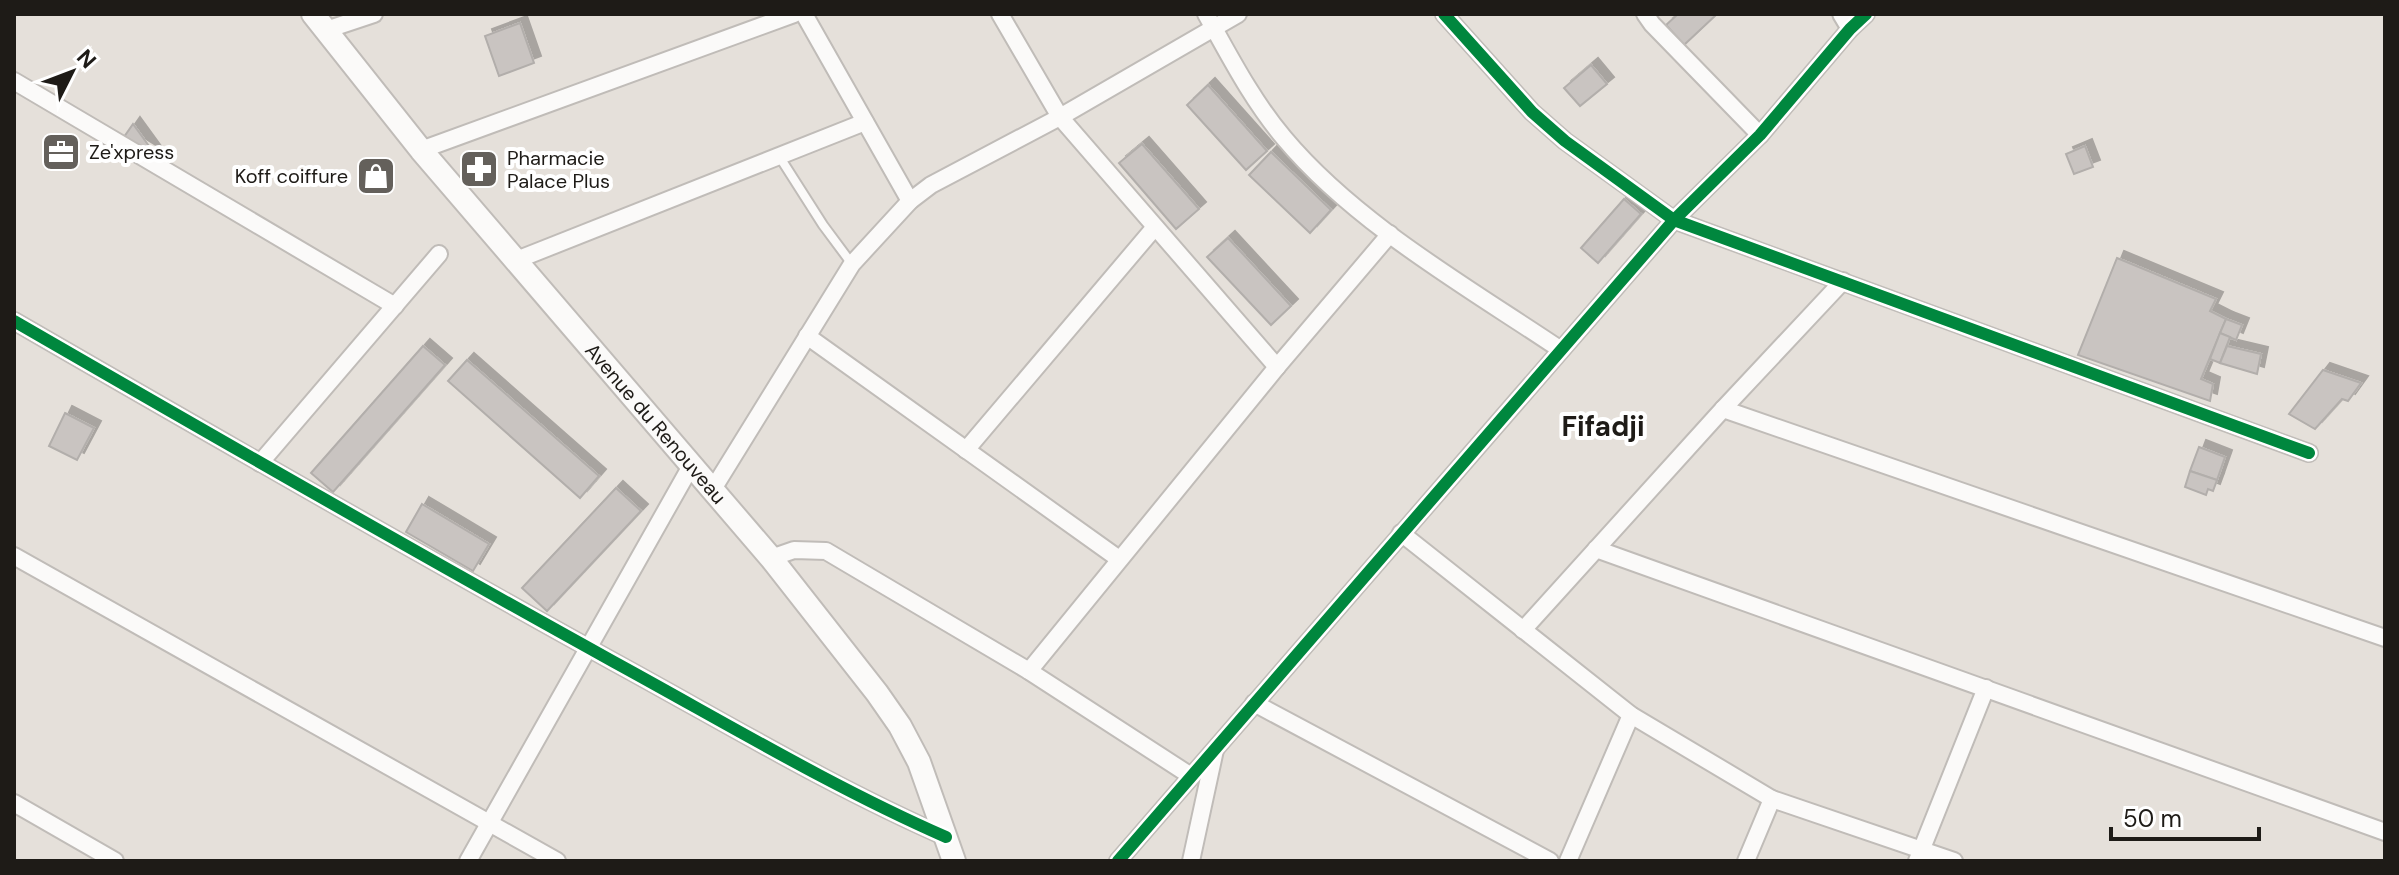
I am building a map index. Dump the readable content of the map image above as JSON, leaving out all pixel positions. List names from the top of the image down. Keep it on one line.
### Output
{"streets":{"main road":["Avenue du Renouveau"]},"districts":["Fifadji"],"places":{"office":["Ze'xpress"],"pharmacy":["Pharmacie Palace Plus"],"shop":["Koff coiffure"]},"scale_bar":"50 m","north":"top right"}
